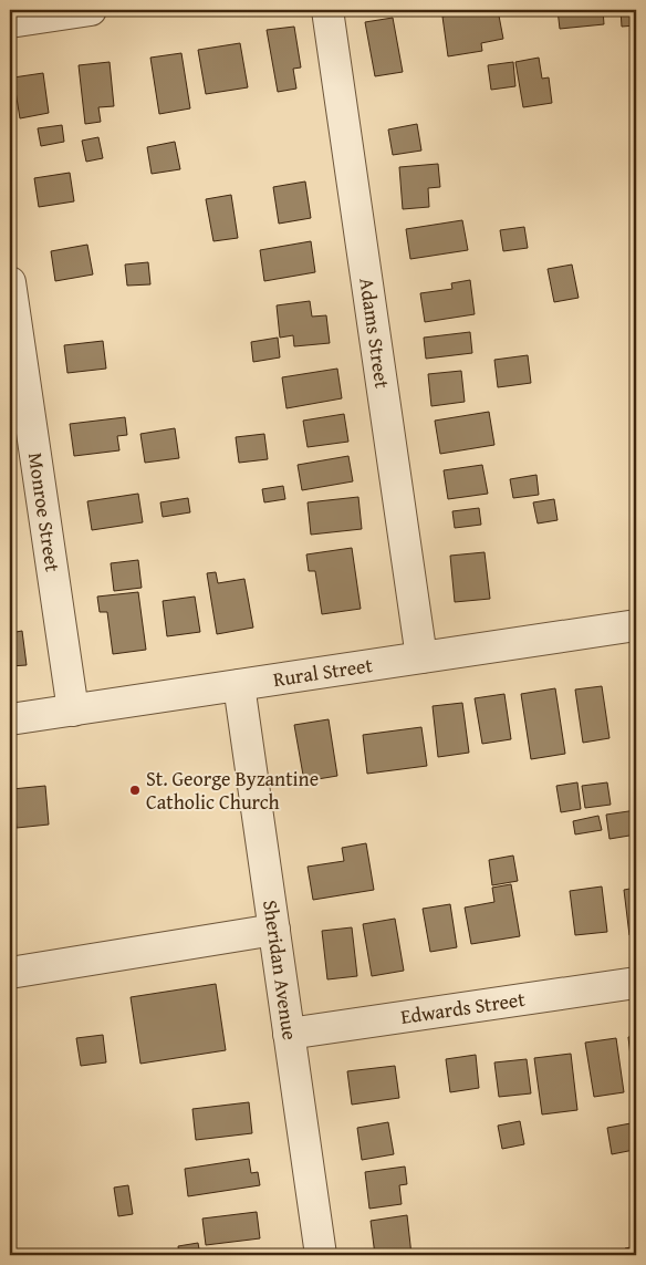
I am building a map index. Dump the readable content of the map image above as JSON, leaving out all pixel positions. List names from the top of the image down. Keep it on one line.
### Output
{"streets":{"street":["Adams Street","Monroe Street","Rural Street","Sheridan Avenue","Edwards Street"]},"crossings":[["Adams Street","Rural Street"],["Monroe Street","Rural Street"],["Rural Street","Sheridan Avenue"],["Sheridan Avenue","Edwards Street"]],"places":["St. George Byzantine Catholic Church"]}
